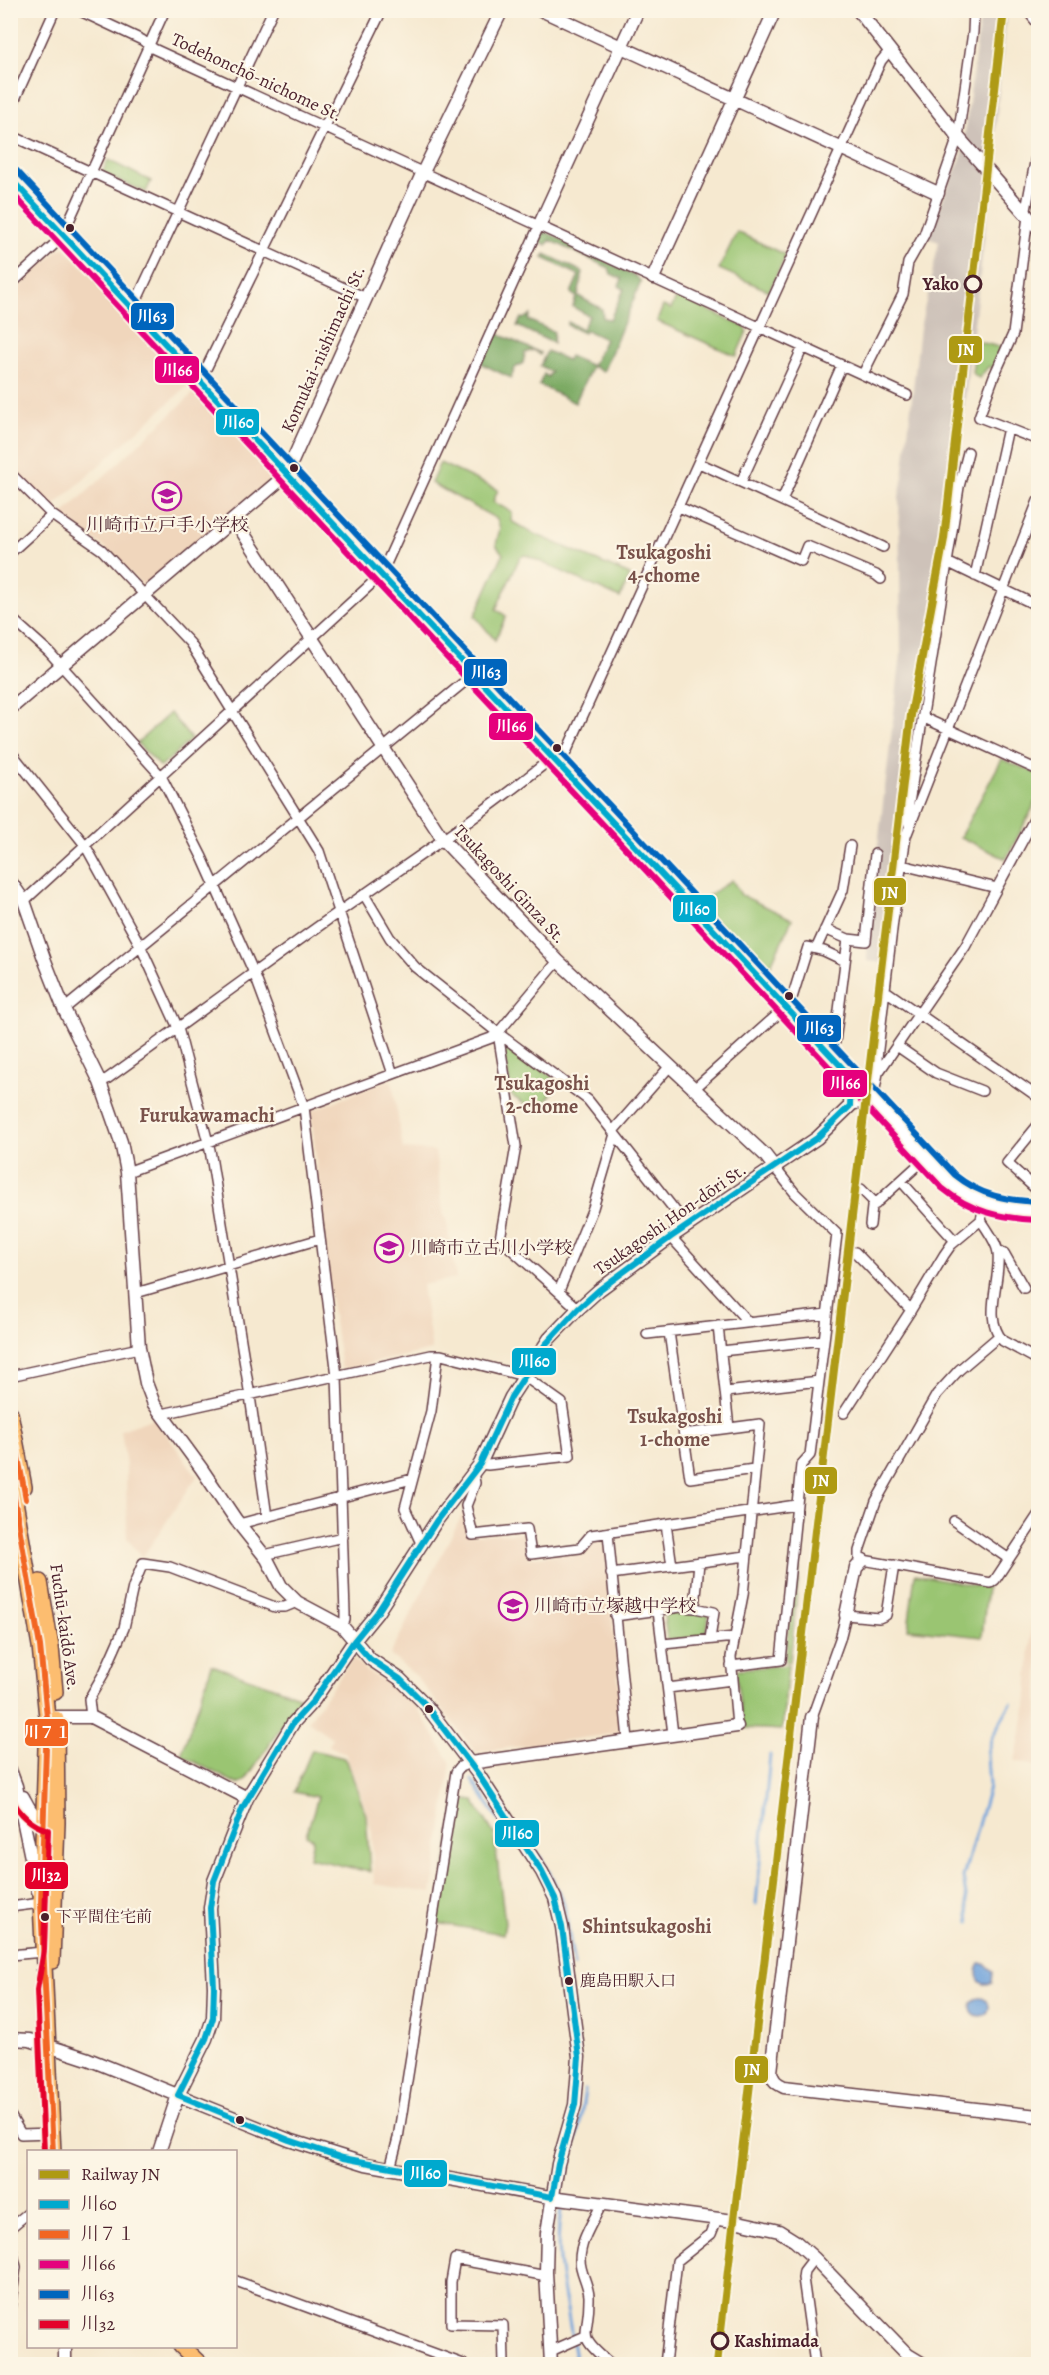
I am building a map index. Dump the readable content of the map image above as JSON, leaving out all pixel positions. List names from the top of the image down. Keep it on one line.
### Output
{"streets":{"highway":["Fuchū-kaidō Ave."],"street":["Todehonchō-nichome St.","Komukai-nishimachi St.","Tsukagoshi Ginza St.","Tsukagoshi Hon-dōri St."]},"crossings":[["Todehonchō-nichome St.","Komukai-nishimachi St."],["Komukai-nishimachi St.","Tsukagoshi Ginza St."],["Tsukagoshi Ginza St.","Tsukagoshi Hon-dōri St."]],"districts":["Tsukagoshi 4-chome","Tsukagoshi 2-chome","Furukawamachi","Tsukagoshi 1-chome","Shintsukagoshi"],"places":{"other":["Yako","下平間住宅前","鹿島田駅入口","Kashimada"],"school or university":["川崎市立戸手小学校","川崎市立古川小学校","川崎市立塚越中学校"]},"lines":["rail line JN","transit line 川63","transit line 川60","transit line 川66","transit line 川７１","transit line 川32"],"legend":["Railway JN","川60","川７１","川66","川63","川32"]}
